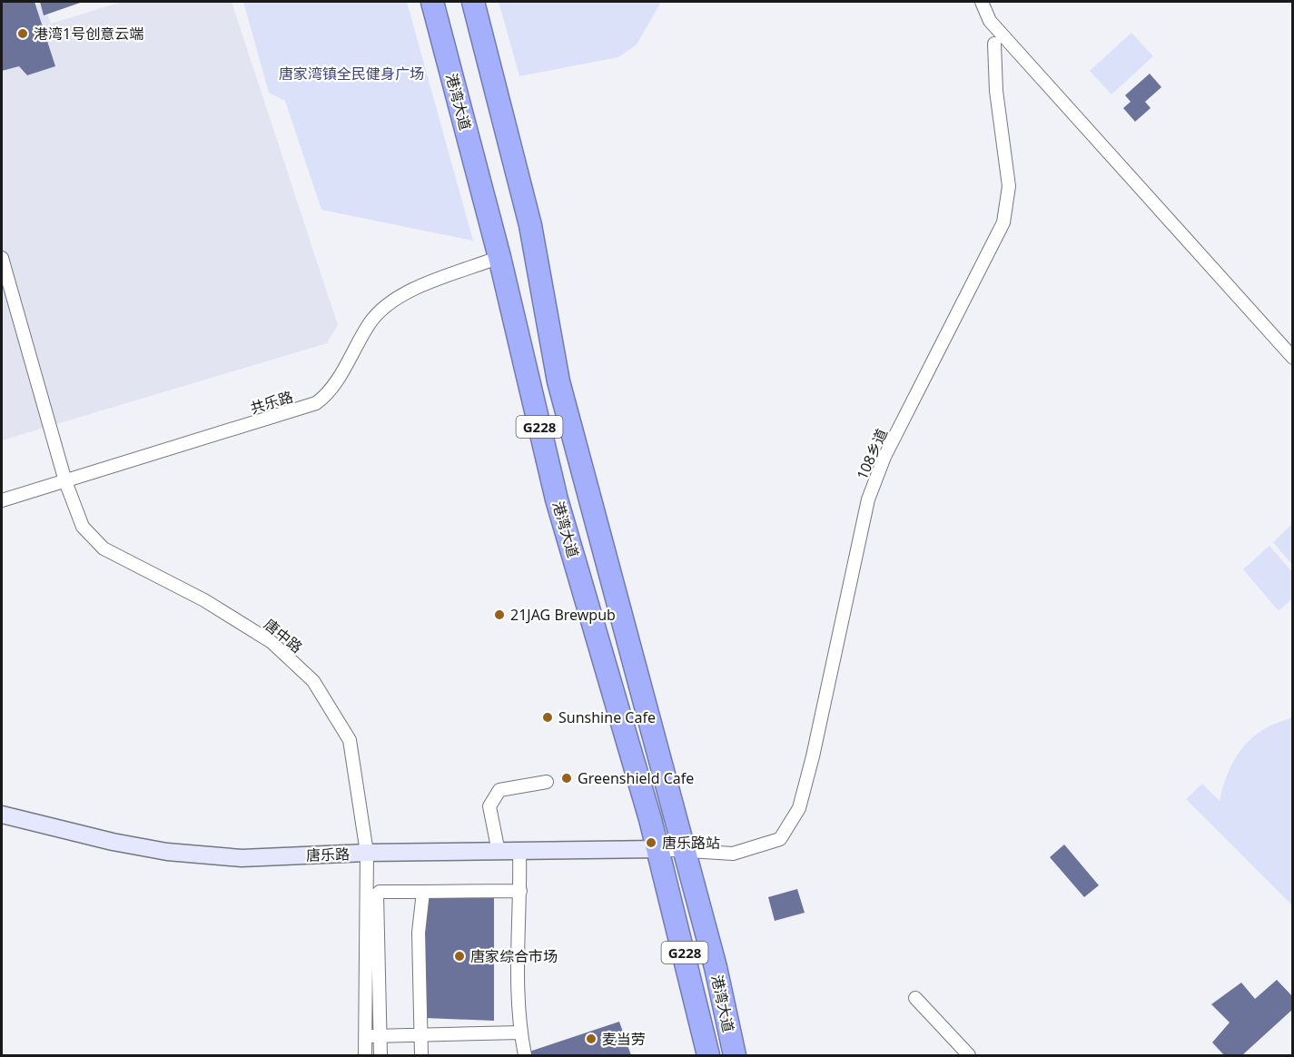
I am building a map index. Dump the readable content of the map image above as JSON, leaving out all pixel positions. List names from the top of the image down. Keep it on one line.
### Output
{"streets":{"highway":["港湾大道","G228"],"street":["共乐路","108乡道","唐中路","唐乐路"]},"crossings":[["港湾大道","共乐路"],["港湾大道","108乡道"],["港湾大道","唐乐路"],["共乐路","唐中路"],["唐中路","唐乐路"]],"parks":["唐家湾镇全民健身广场"],"places":["港湾1号创意云端","21JAG Brewpub","Sunshine Cafe","Greenshield Cafe","唐乐路站","唐家综合市场","麦当劳"]}
